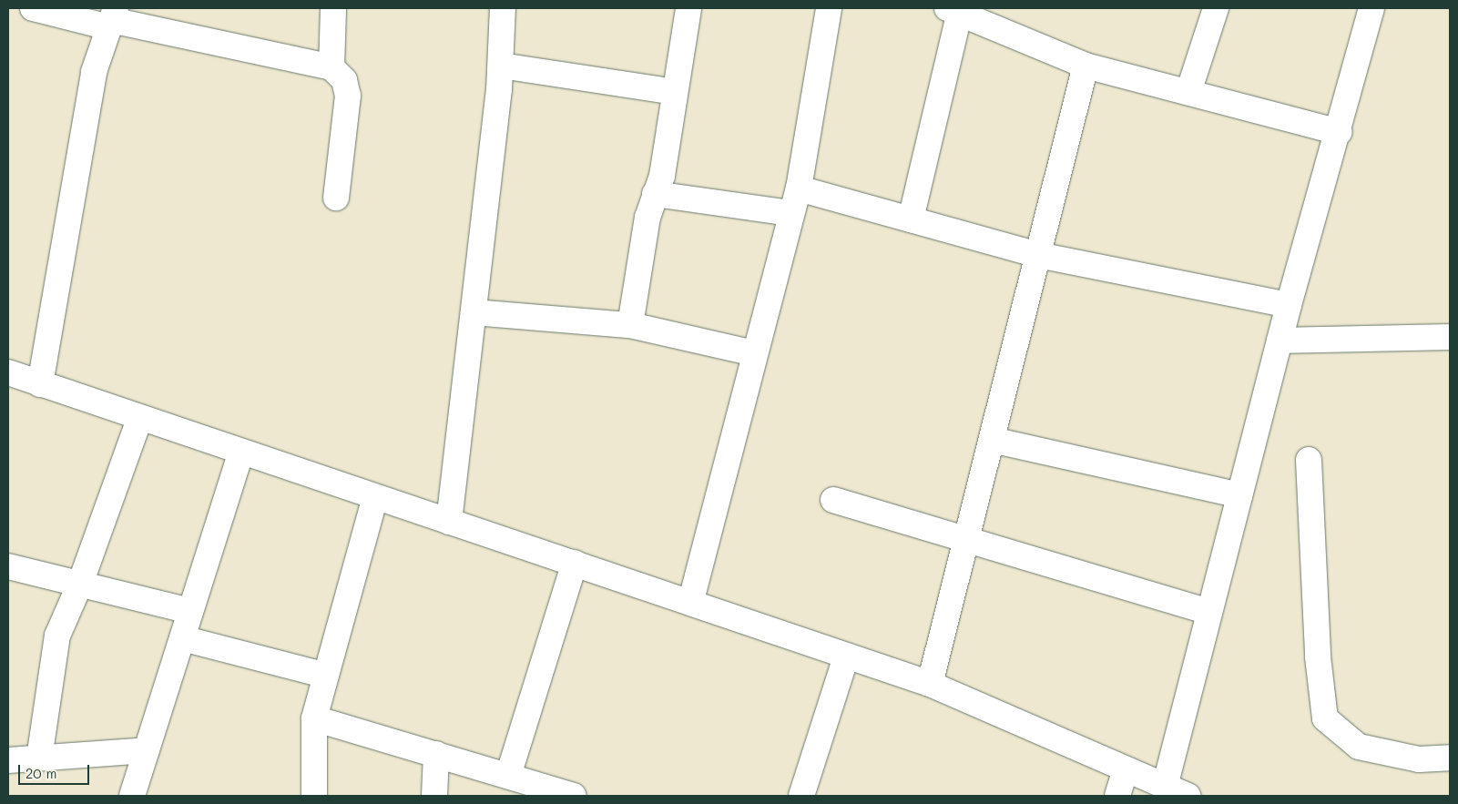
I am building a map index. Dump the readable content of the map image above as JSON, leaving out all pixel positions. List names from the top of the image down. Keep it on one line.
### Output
{"scale_bar":"20 m"}
